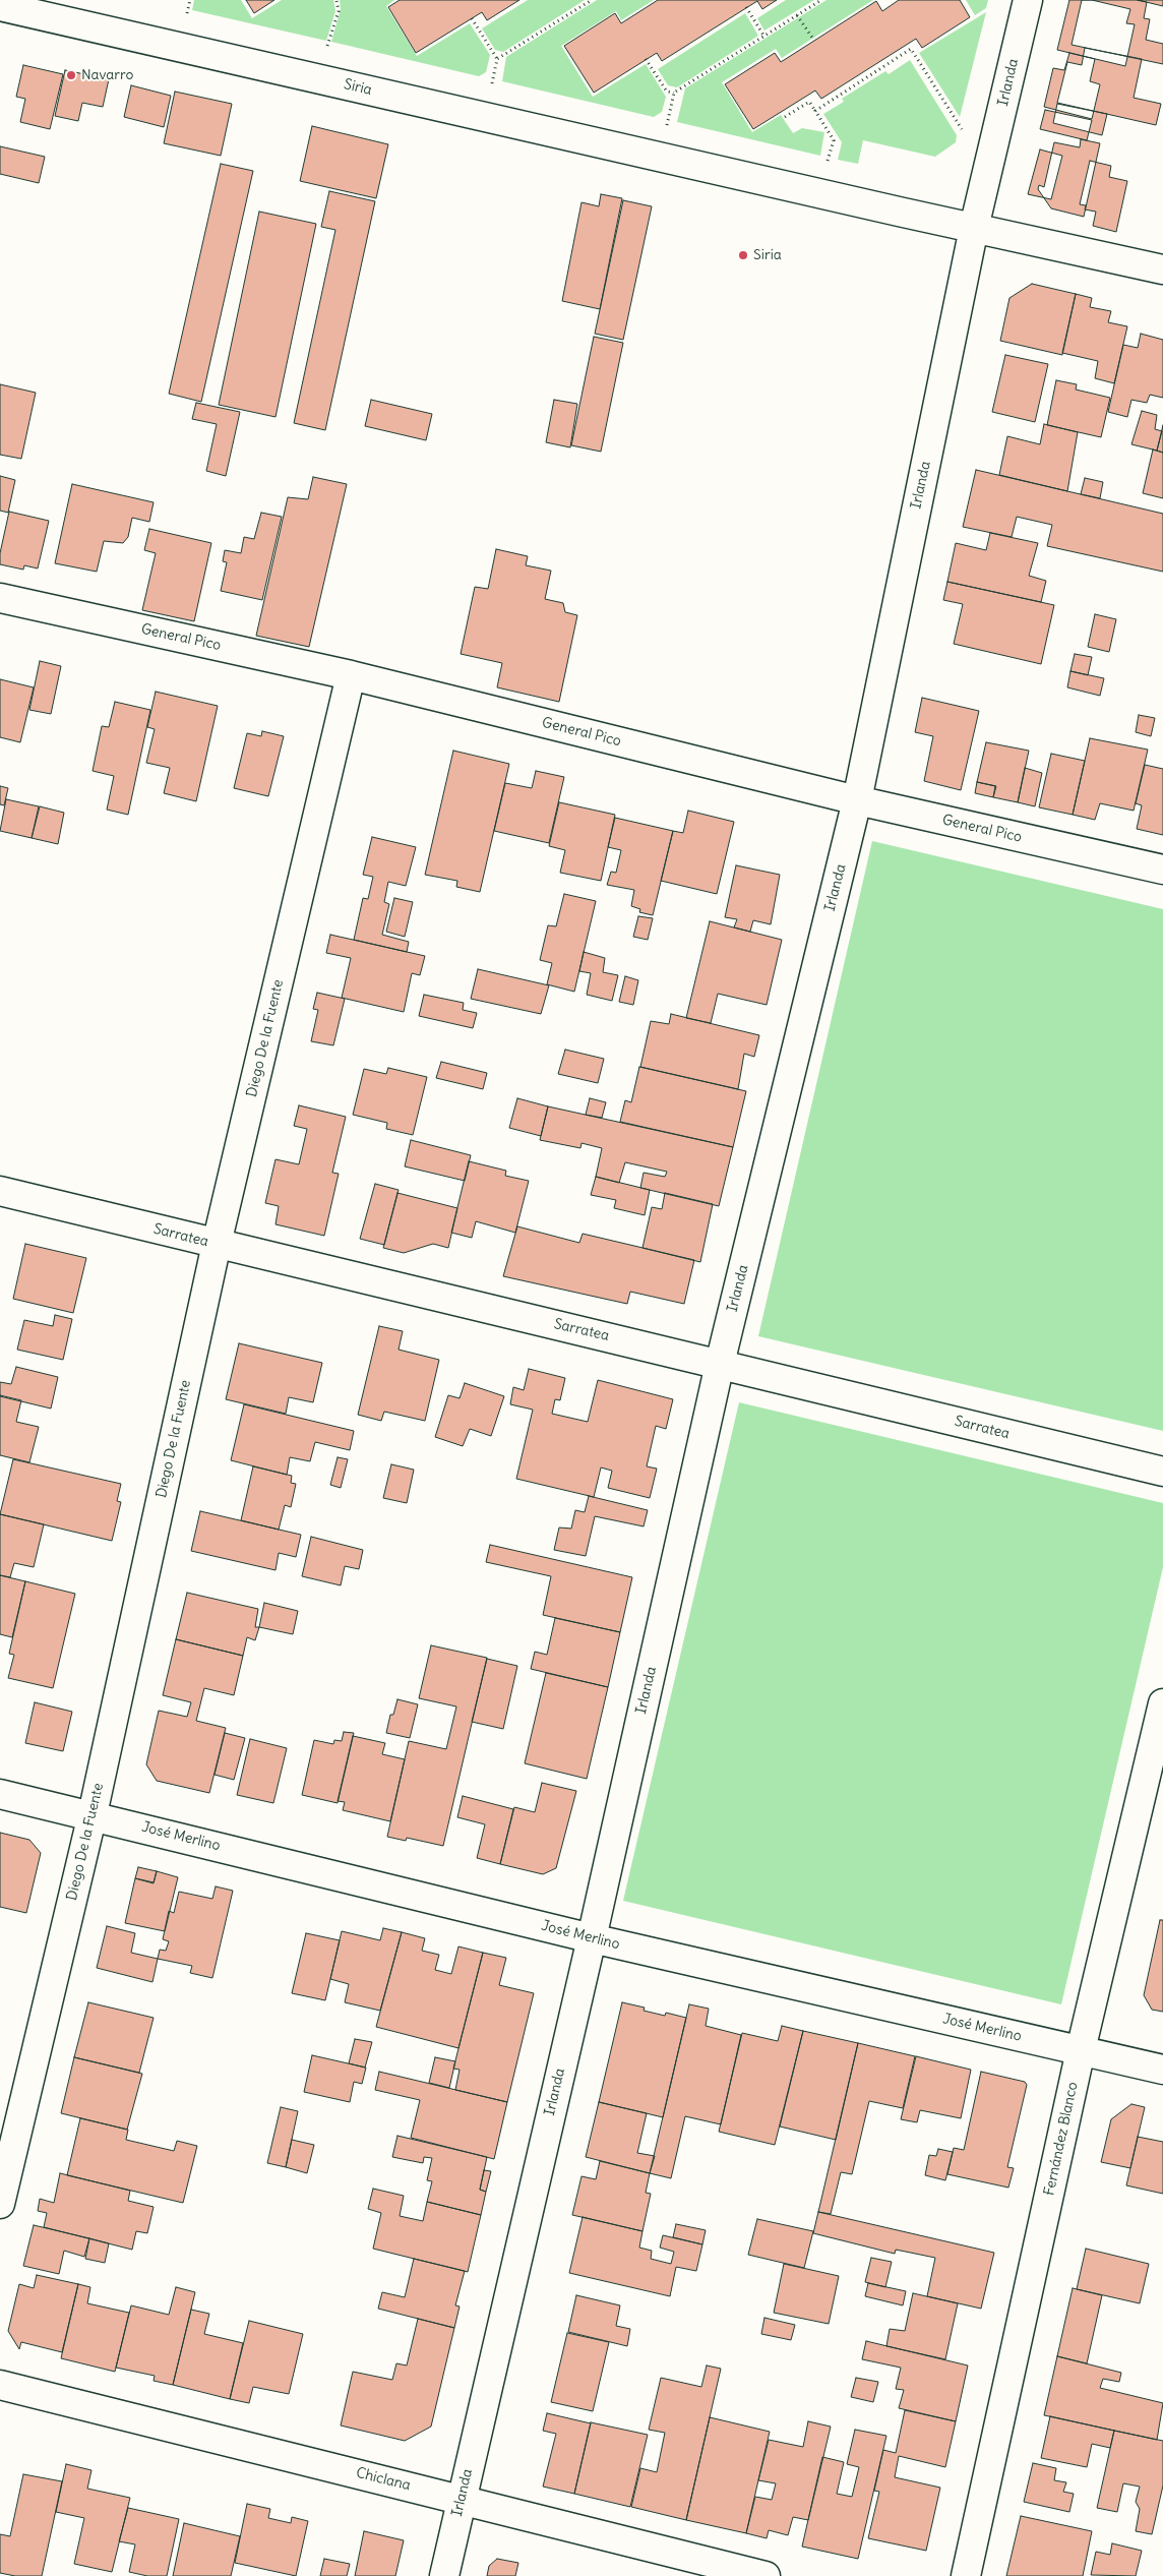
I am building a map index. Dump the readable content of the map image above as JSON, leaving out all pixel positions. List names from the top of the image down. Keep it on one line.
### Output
{"streets":{"street":["Irlanda","Siria","General Pico","Diego De la Fuente","Sarratea","José Merlino","Fernández Blanco","Chiclana"]},"crossings":[["Irlanda","Siria"],["Irlanda","General Pico"],["Irlanda","Sarratea"],["Irlanda","José Merlino"],["Irlanda","Chiclana"],["General Pico","Diego De la Fuente"],["Diego De la Fuente","Sarratea"],["Diego De la Fuente","José Merlino"],["José Merlino","Fernández Blanco"]],"places":["Navarro","Siria"]}
